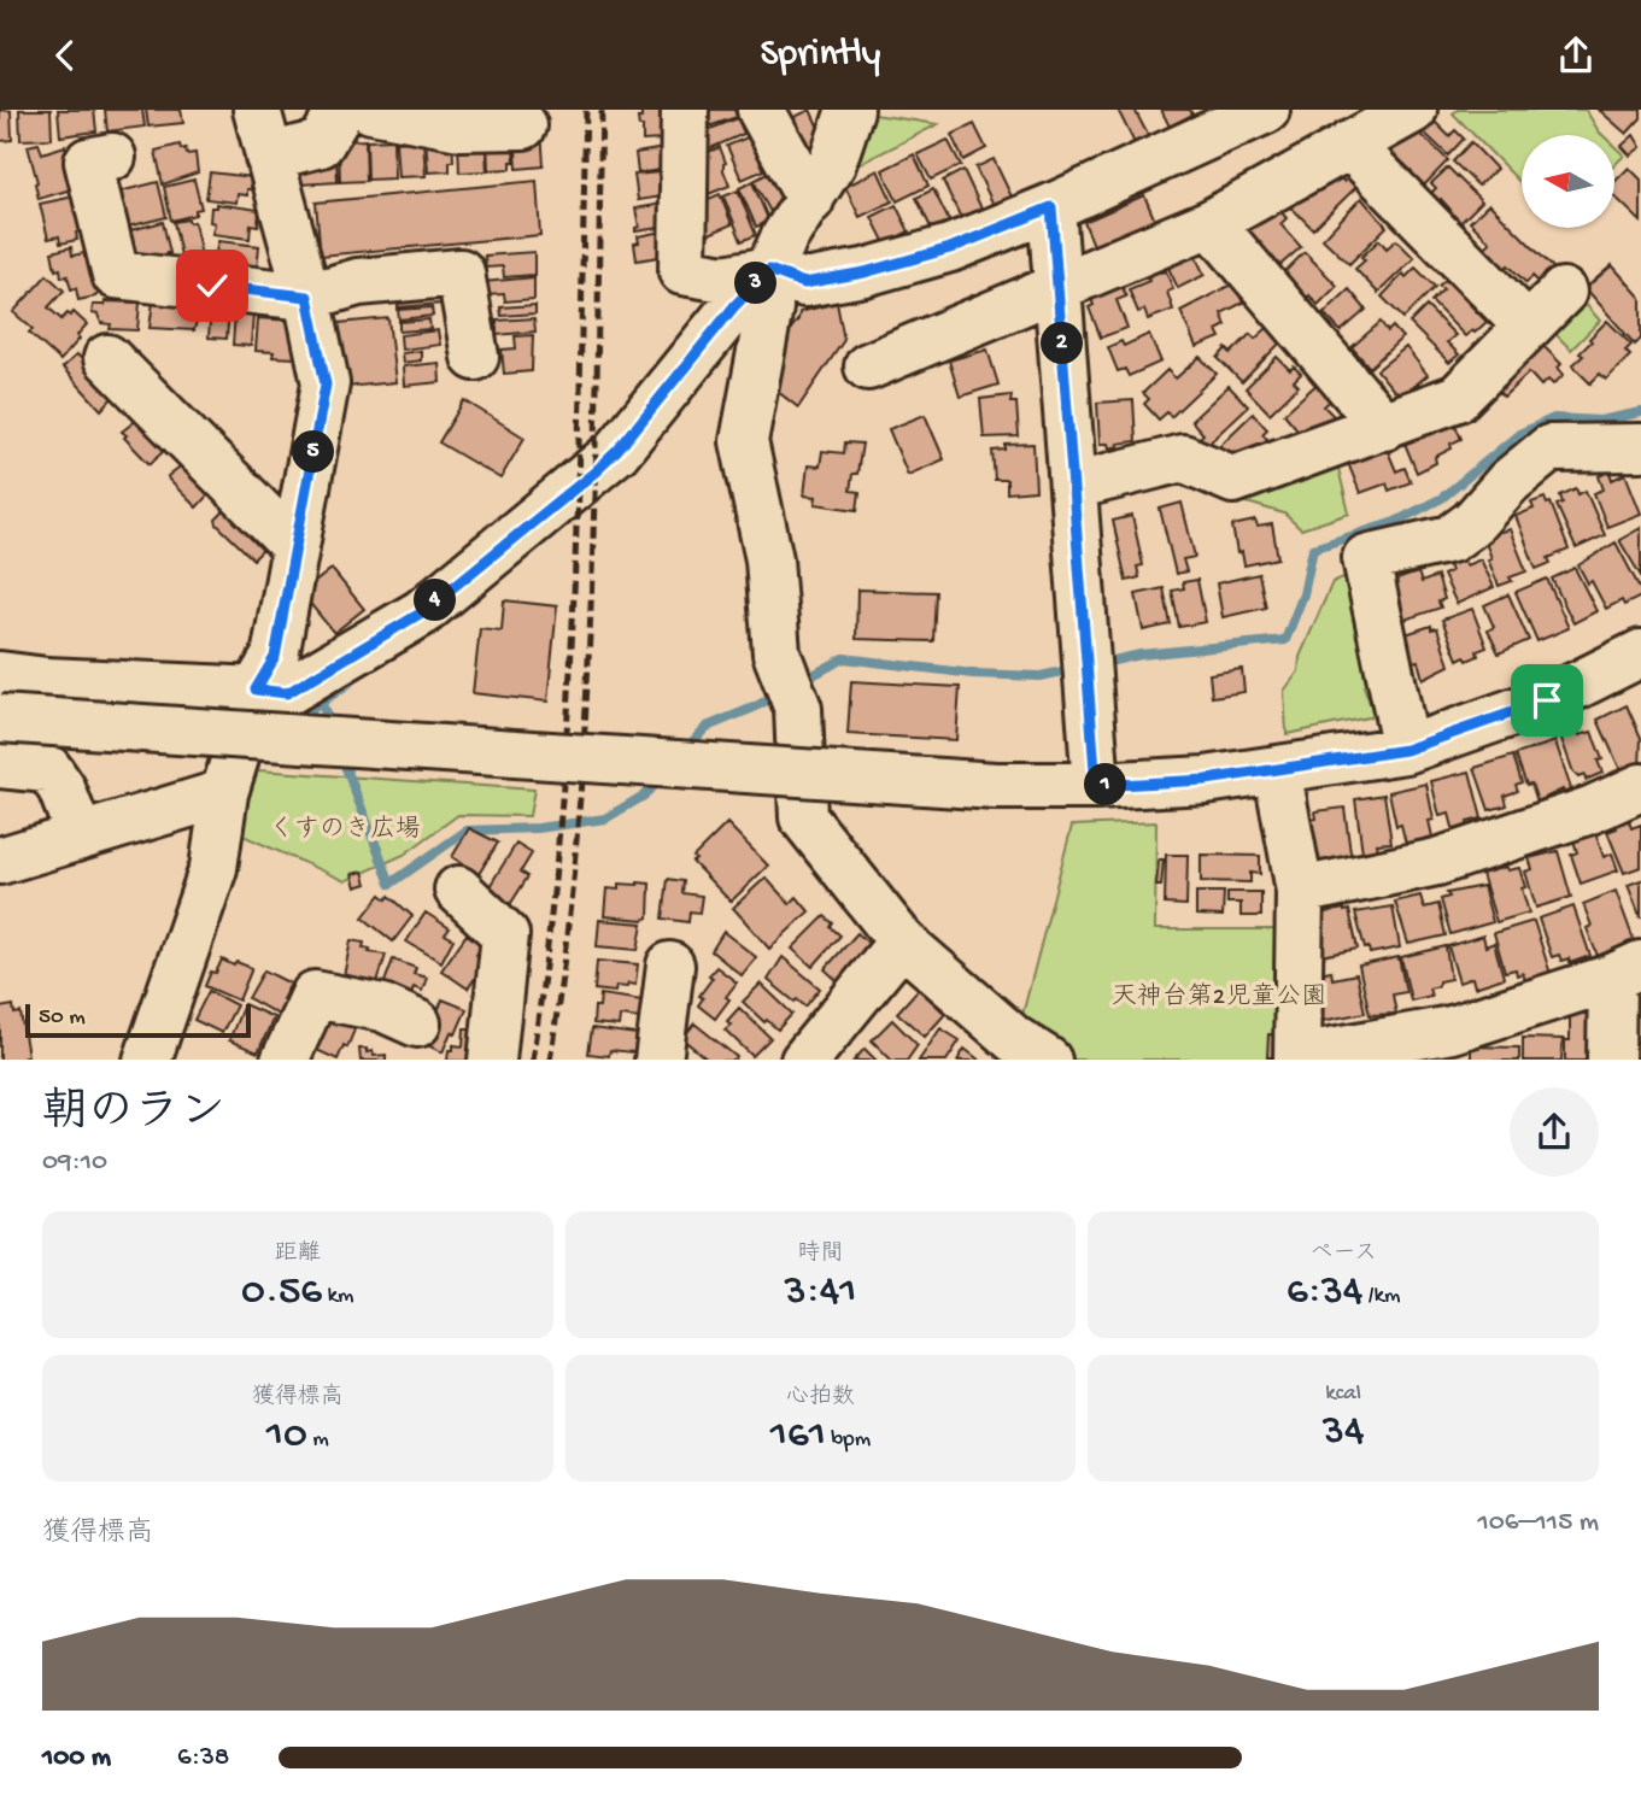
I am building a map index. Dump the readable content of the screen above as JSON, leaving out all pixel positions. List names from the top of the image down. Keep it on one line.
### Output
{"parks":["くすのき広場","天神台第2児童公園"],"scale_bar":"50 m","north":"left","page":{"header":"Sprintly","pins":["3","2","5","4","1"],"scale":"50 m","heading":["朝のラン","09:10"],"stats":[["距離","0.56 km"],["時間","3:41"],["ペース","6:34 /km"],["獲得標高","10 m"],["心拍数","161 bpm"],["kcal","34"]],"chart":["獲得標高","106–115 m"],"list":[{"name":"100 m","note":"6:38"}]}}
